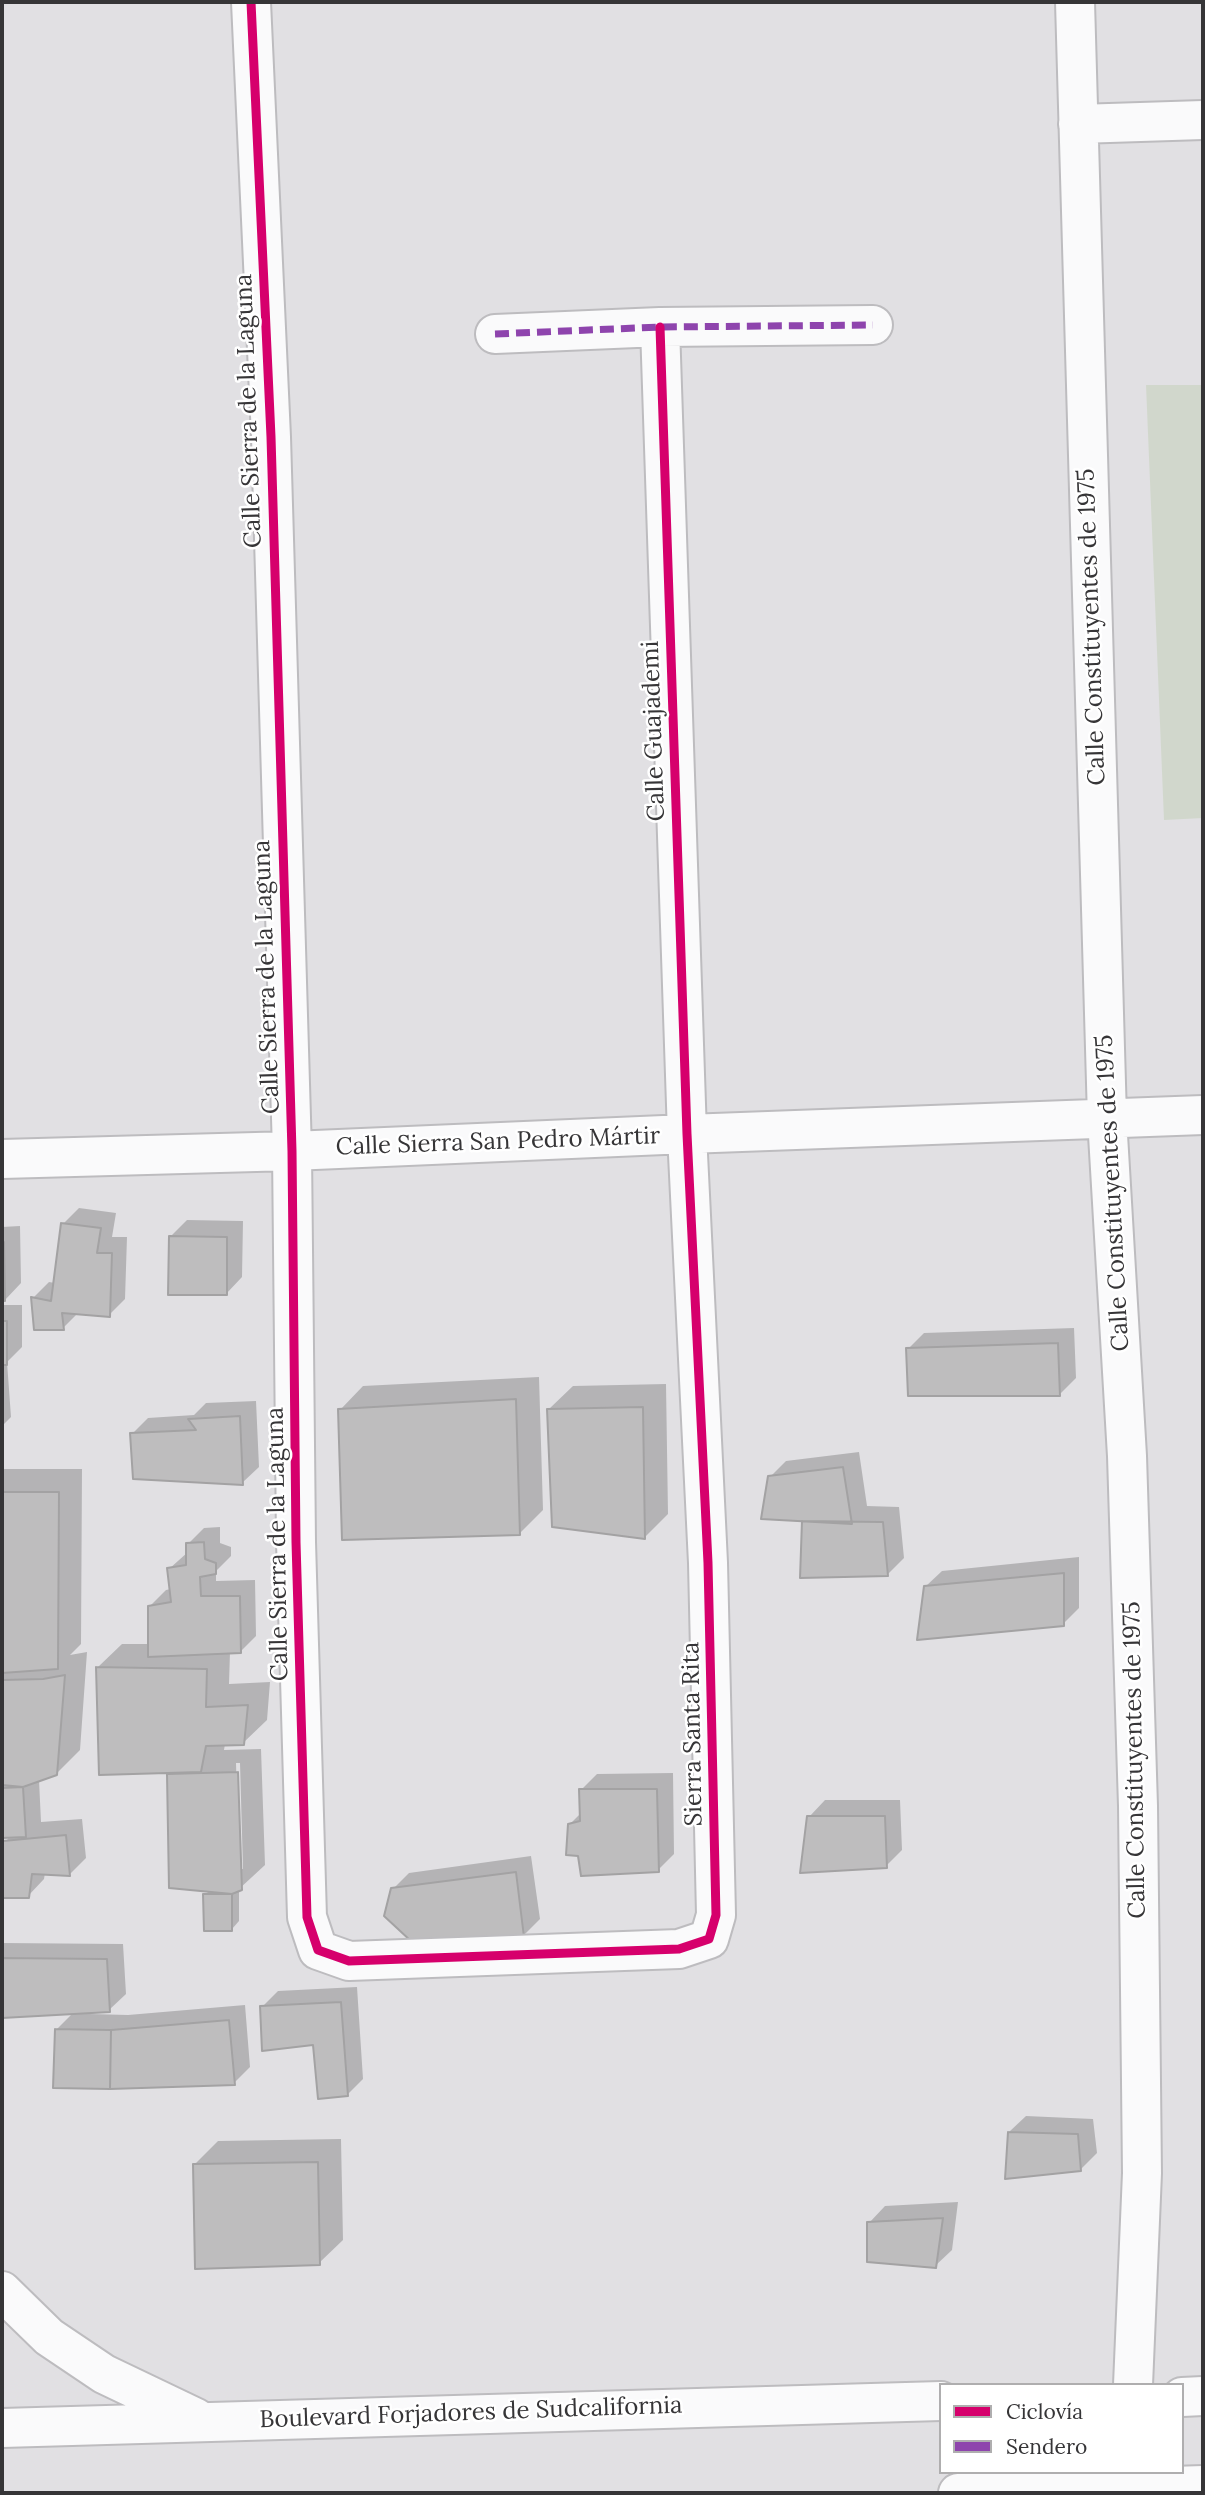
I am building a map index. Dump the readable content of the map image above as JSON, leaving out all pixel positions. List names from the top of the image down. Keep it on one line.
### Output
{"streets":{"street":["Calle Sierra de la Laguna","Calle Constituyentes de 1975","Calle Guajademi","Calle Sierra San Pedro Mártir","Sierra Santa Rita","Boulevard Forjadores de Sudcalifornia"]},"crossings":[["Calle Sierra de la Laguna","Calle Sierra San Pedro Mártir"],["Calle Sierra de la Laguna","Sierra Santa Rita"],["Calle Constituyentes de 1975","Calle Sierra San Pedro Mártir"],["Calle Guajademi","Calle Sierra San Pedro Mártir"],["Calle Guajademi","Sierra Santa Rita"],["Calle Sierra San Pedro Mártir","Sierra Santa Rita"]],"legend":["Ciclovía","Sendero"]}
